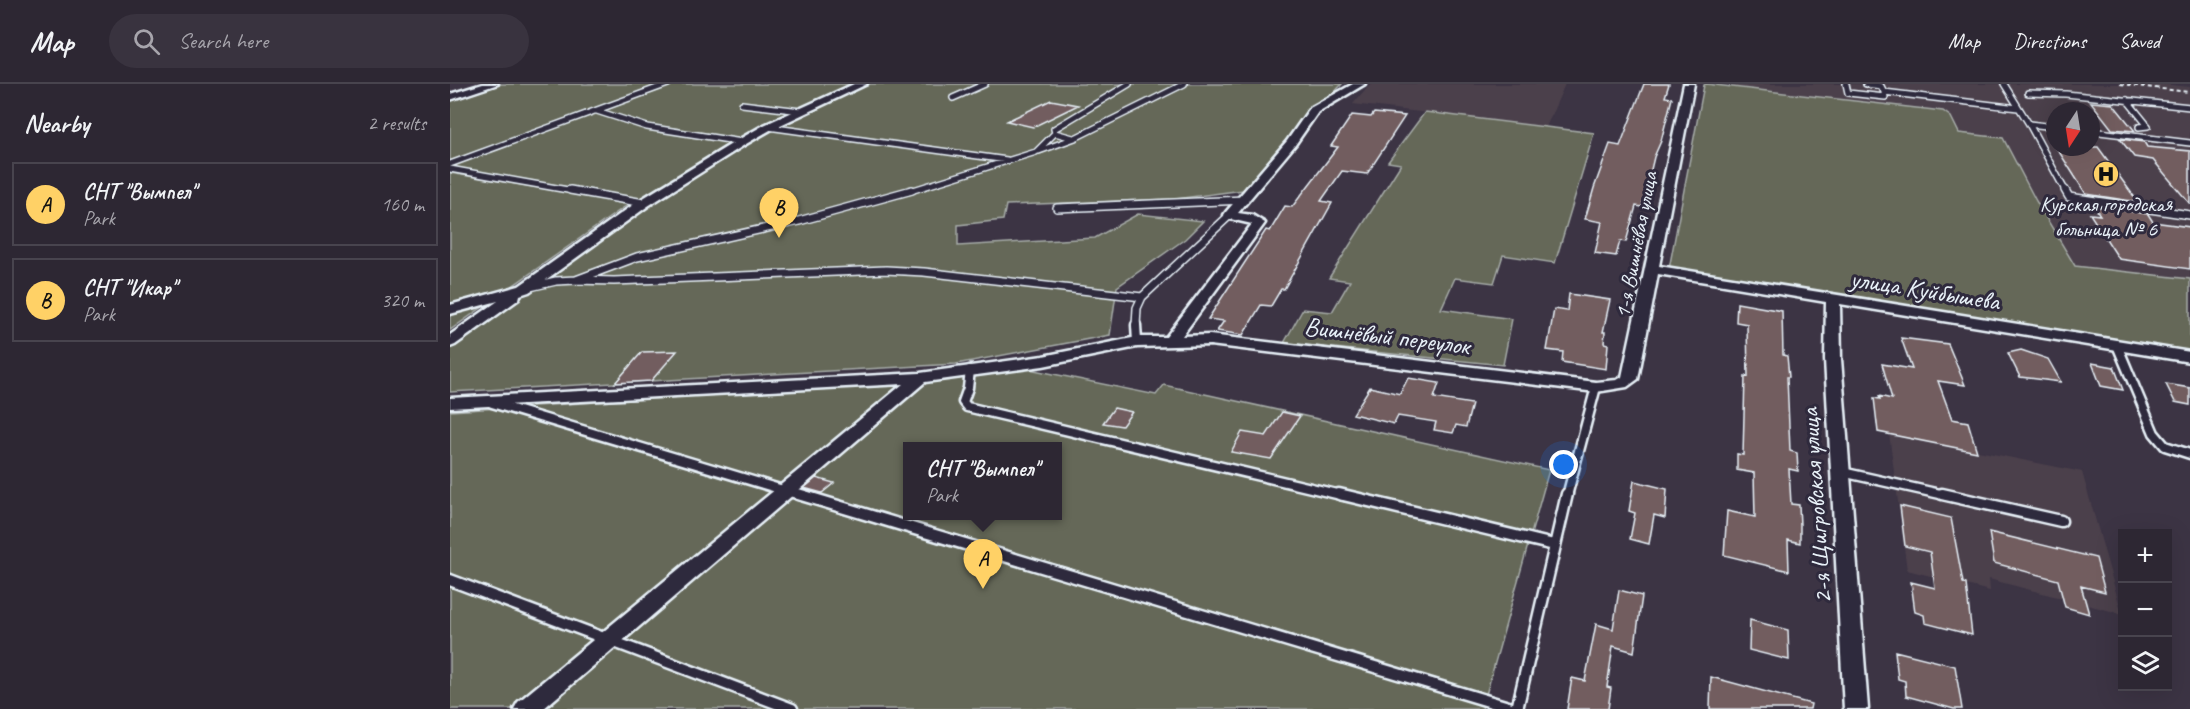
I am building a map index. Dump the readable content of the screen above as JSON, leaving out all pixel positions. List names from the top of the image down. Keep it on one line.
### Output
{"streets":{"street":["1-я Вишнёвая улица","улица Куйбышева","Вишнёвый переулок","2-я Щигровская улица"]},"crossings":[["1-я Вишнёвая улица","улица Куйбышева"],["1-я Вишнёвая улица","Вишнёвый переулок"],["улица Куйбышева","2-я Щигровская улица"]],"places":{"hospital":["Курская городская больница № 6"]},"north":"bottom","page":{"header":"Map","search":"Search here","nav":["Map","Directions","Saved"],"heading":["Nearby","2 results"],"list":[{"mark":"A","name":"СНТ \"Вымпел\"","note":"Park","value":"160 m"},{"mark":"B","name":"СНТ \"Икар\"","note":"Park","value":"320 m"}],"pins":["B","A"],"popup":["СНТ \"Вымпел\"","Park"],"map_buttons":["+","−"]}}
